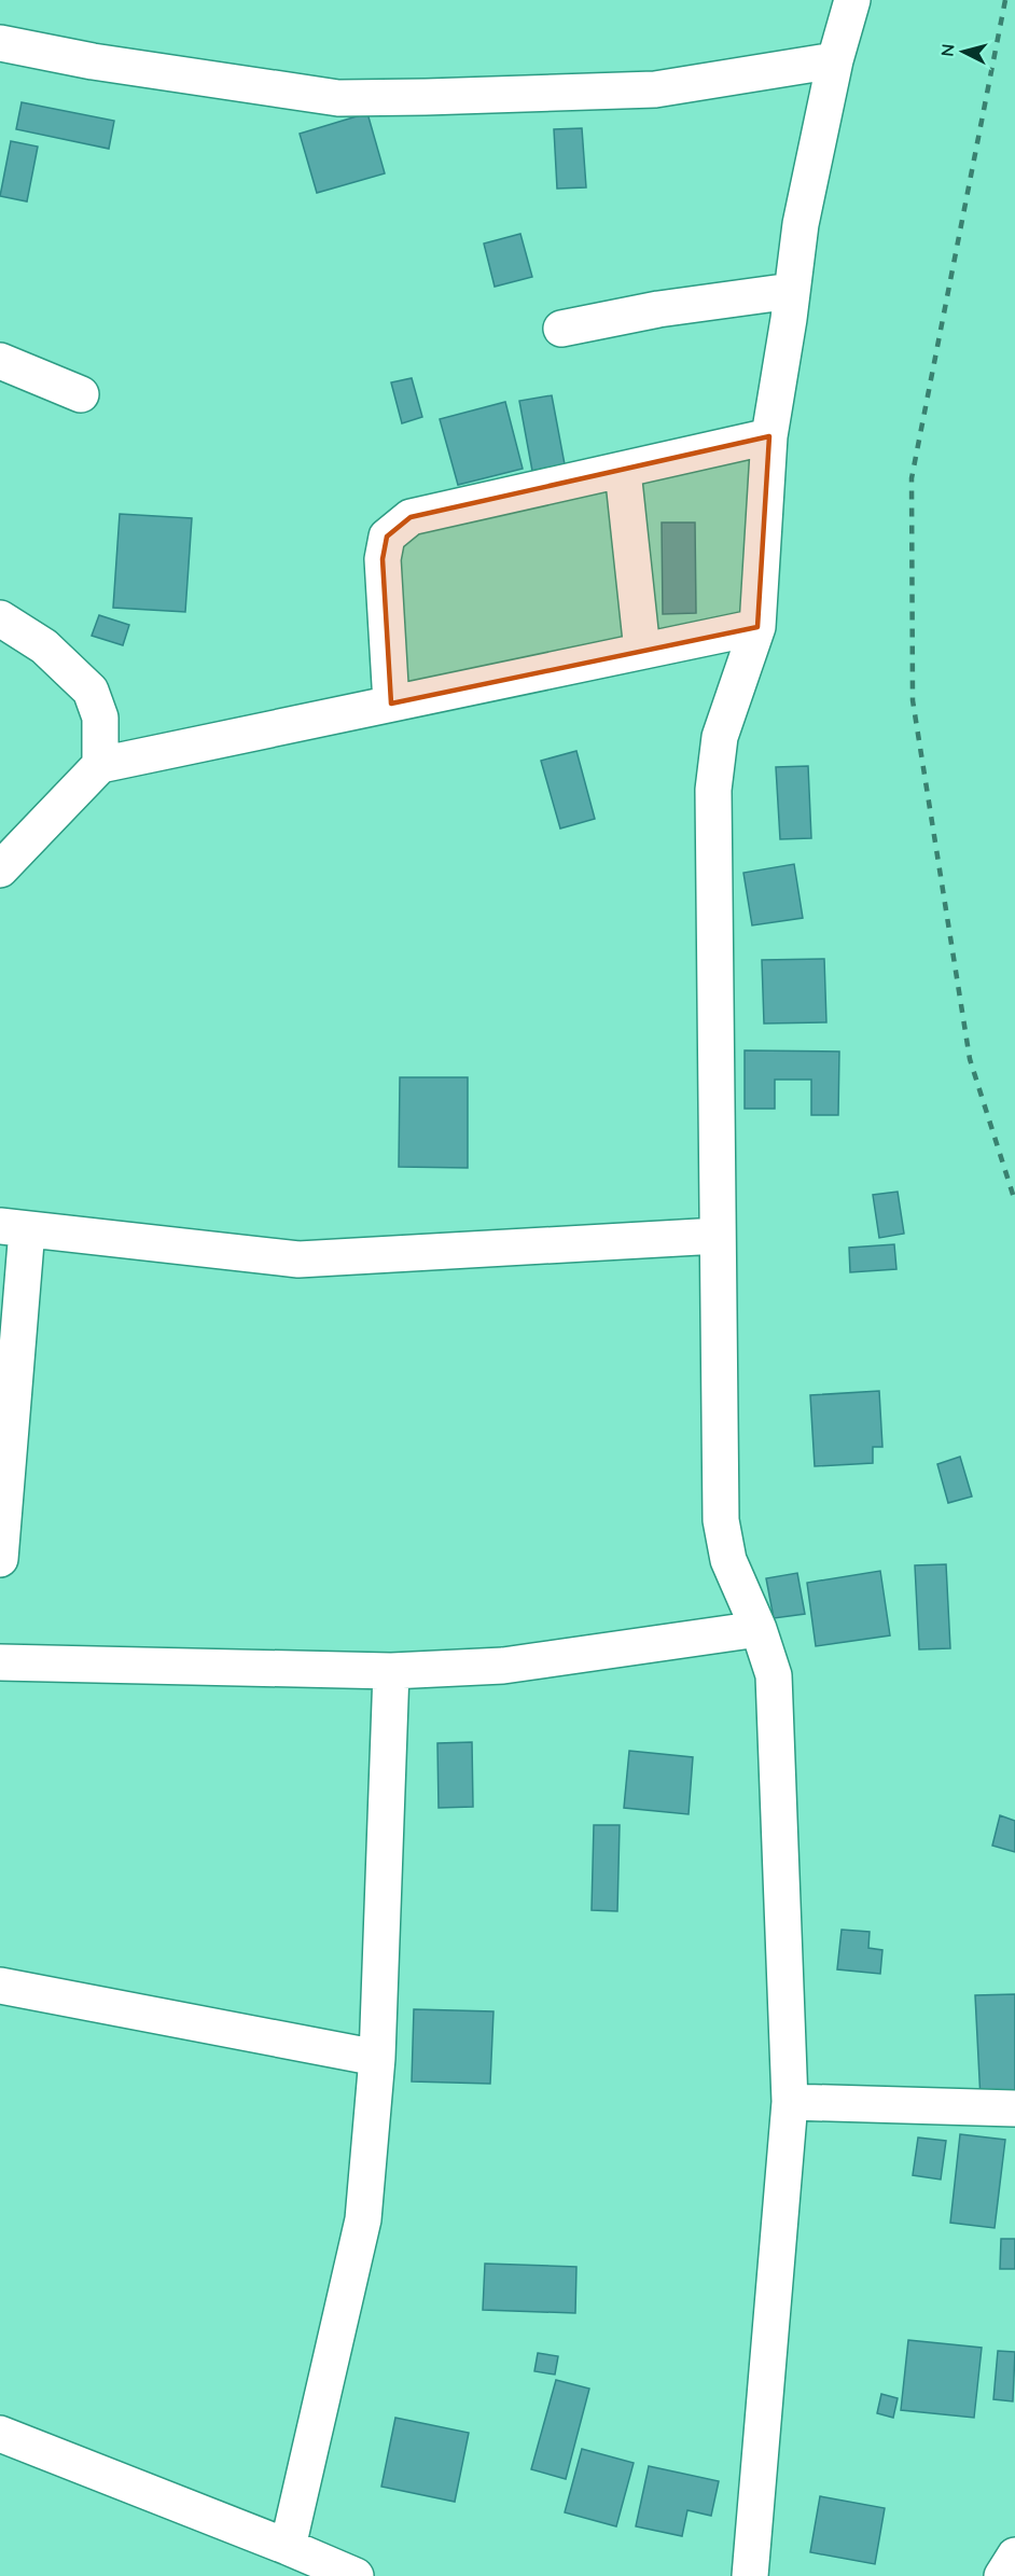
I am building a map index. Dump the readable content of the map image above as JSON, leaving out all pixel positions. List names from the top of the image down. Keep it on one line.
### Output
{"north":"left"}
